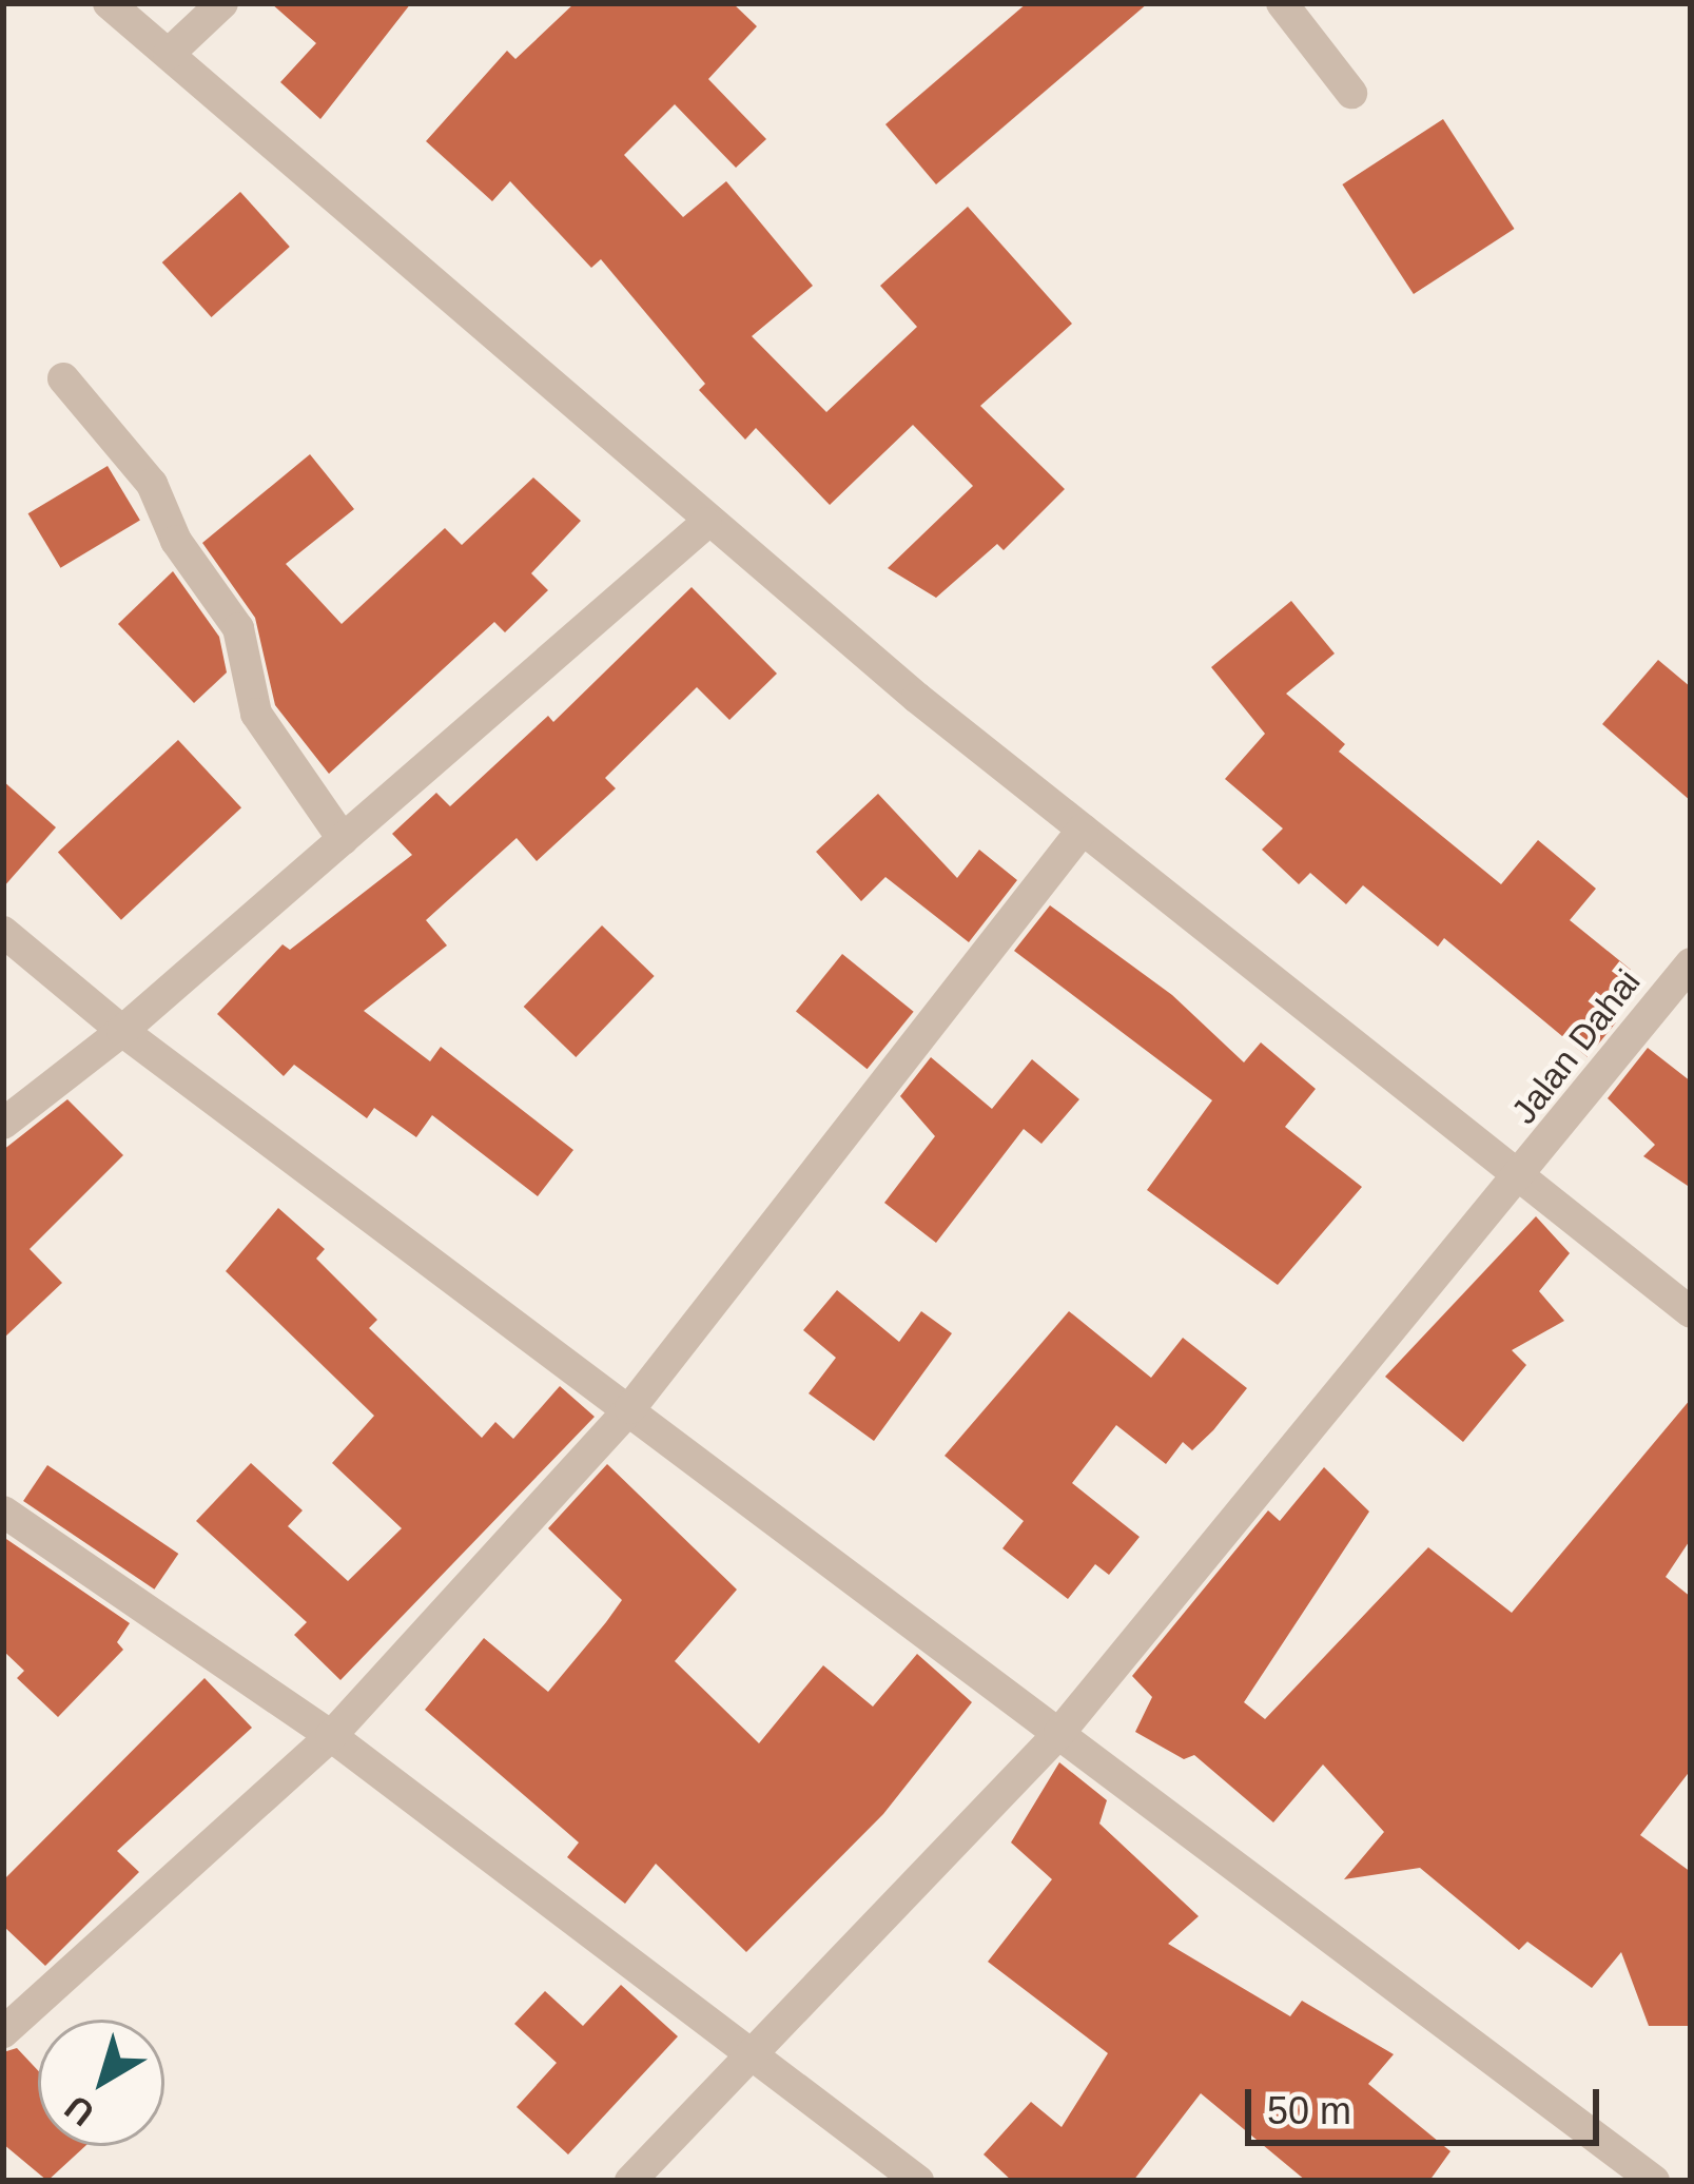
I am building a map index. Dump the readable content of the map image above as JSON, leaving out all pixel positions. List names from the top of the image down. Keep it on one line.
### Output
{"streets":{"street":["Jalan Dahai"]},"scale_bar":"50 m","north":"bottom left"}
